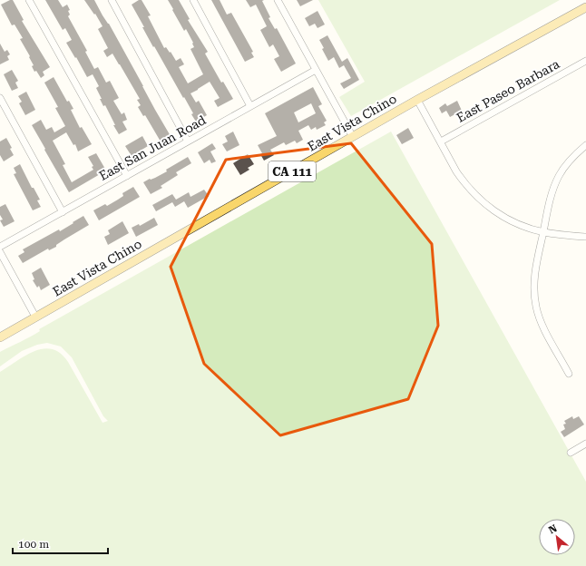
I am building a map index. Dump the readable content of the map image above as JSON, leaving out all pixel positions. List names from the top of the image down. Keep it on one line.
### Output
{"streets":{"main road":["East Vista Chino","CA 111"],"street":["East Paseo Barbara","East San Juan Road"]},"scale_bar":"100 m","north":"top left"}
